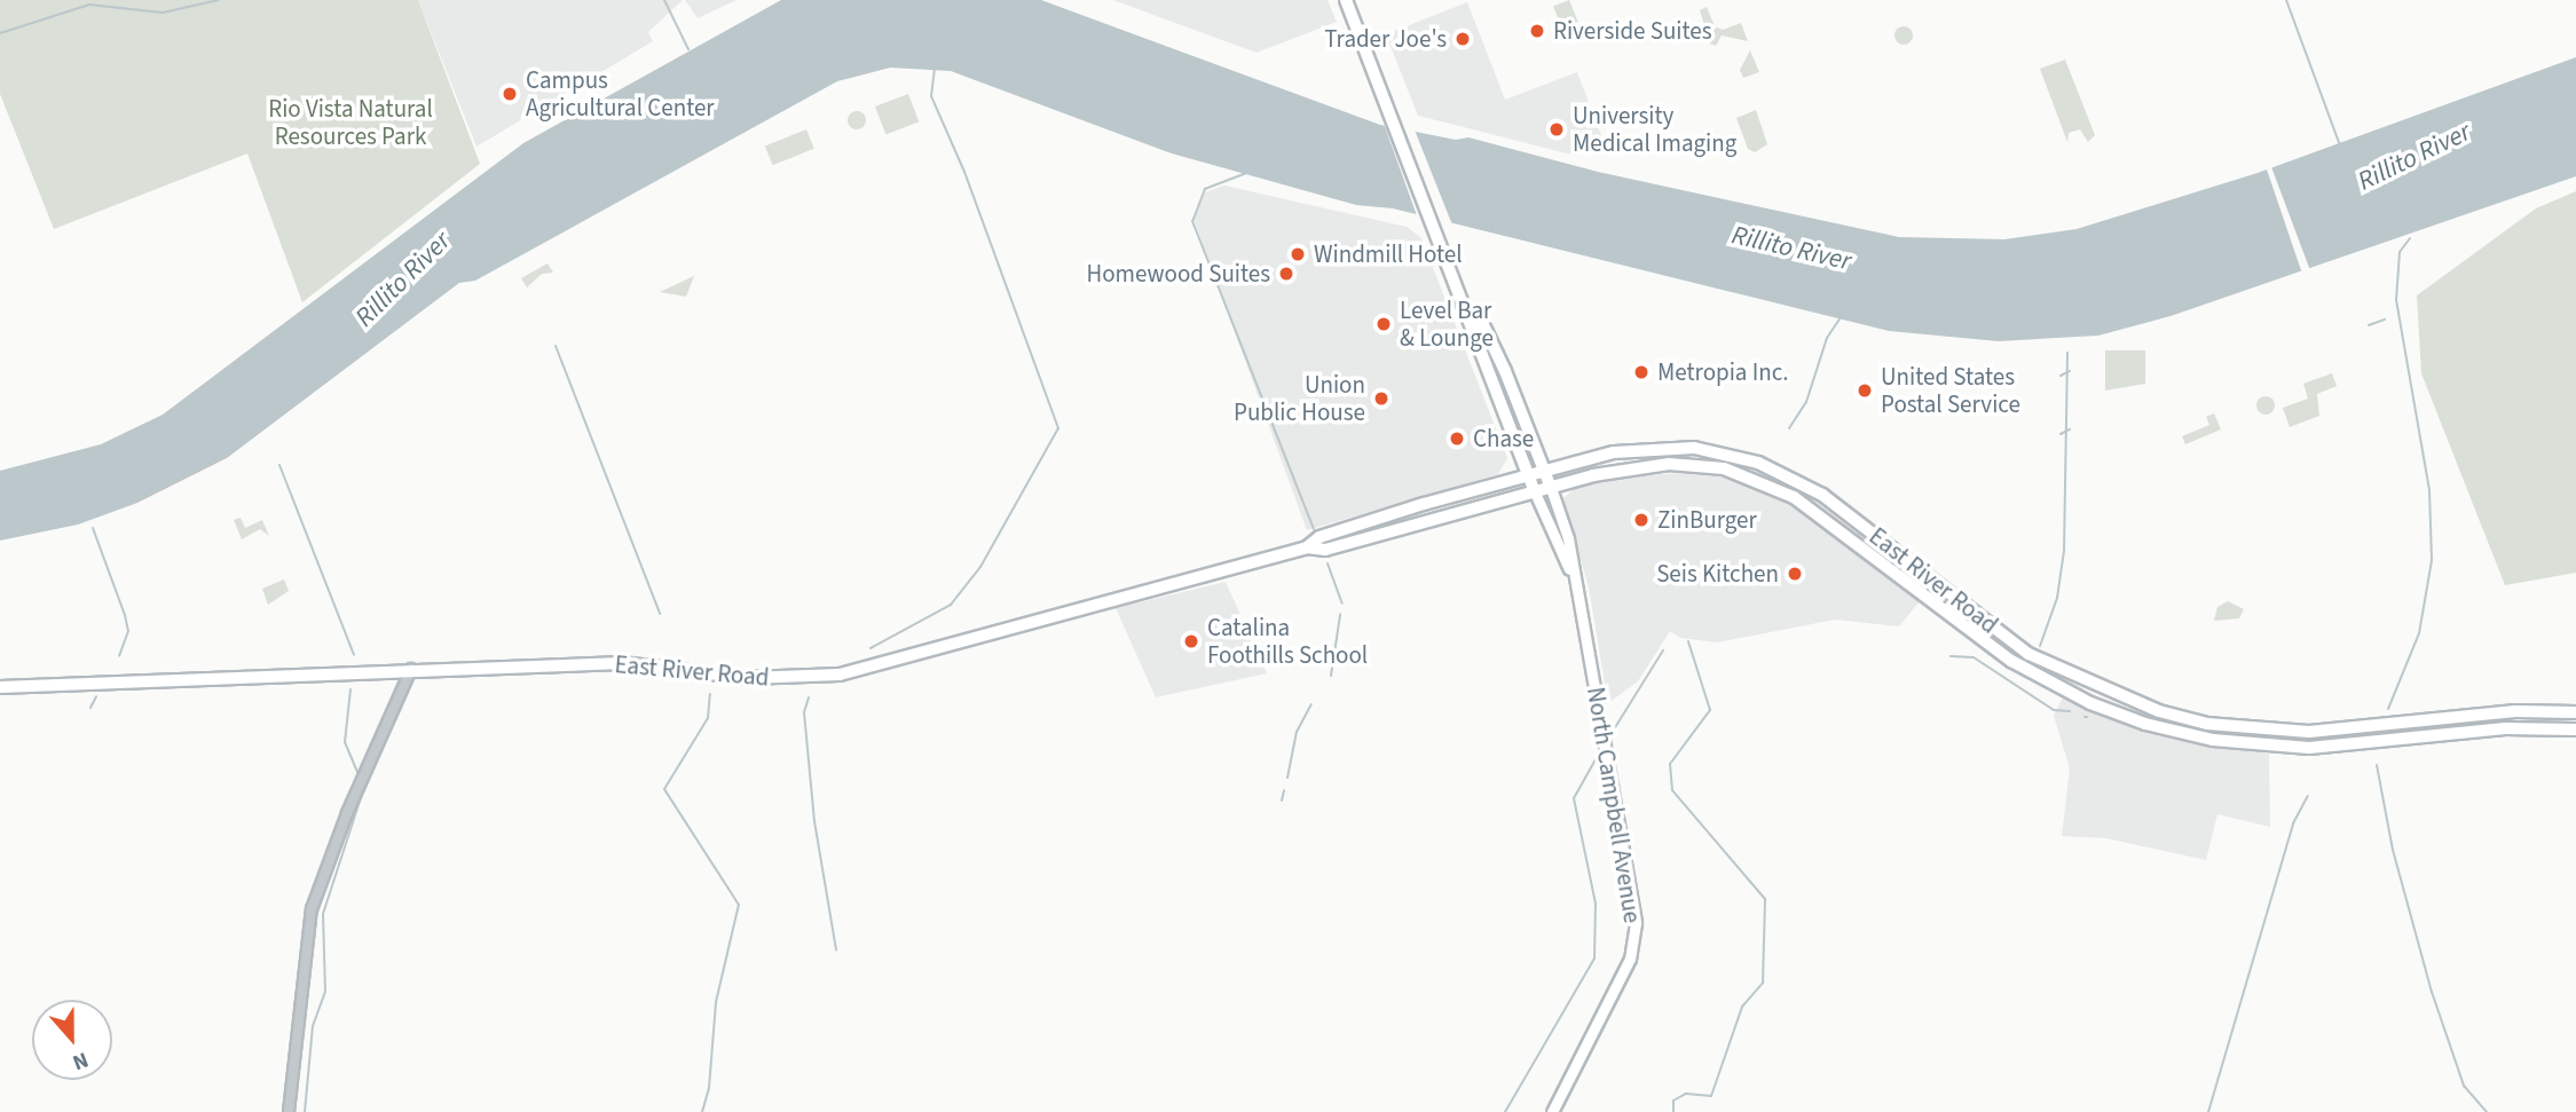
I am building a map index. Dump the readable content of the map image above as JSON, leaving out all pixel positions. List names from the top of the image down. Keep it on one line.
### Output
{"streets":{"main road":["East River Road","North Campbell Avenue"]},"crossings":[["East River Road","North Campbell Avenue"]],"water":["Rillito River"],"parks":["Rio Vista Natural Resources Park"],"places":["Riverside Suites","Trader Joe's","Campus Agricultural Center","University Medical Imaging","Windmill Hotel","Homewood Suites","Level Bar & Lounge","Metropia Inc.","United States Postal Service","Union Public House","Chase","ZinBurger","Seis Kitchen","Catalina Foothills School"],"north":"bottom"}
